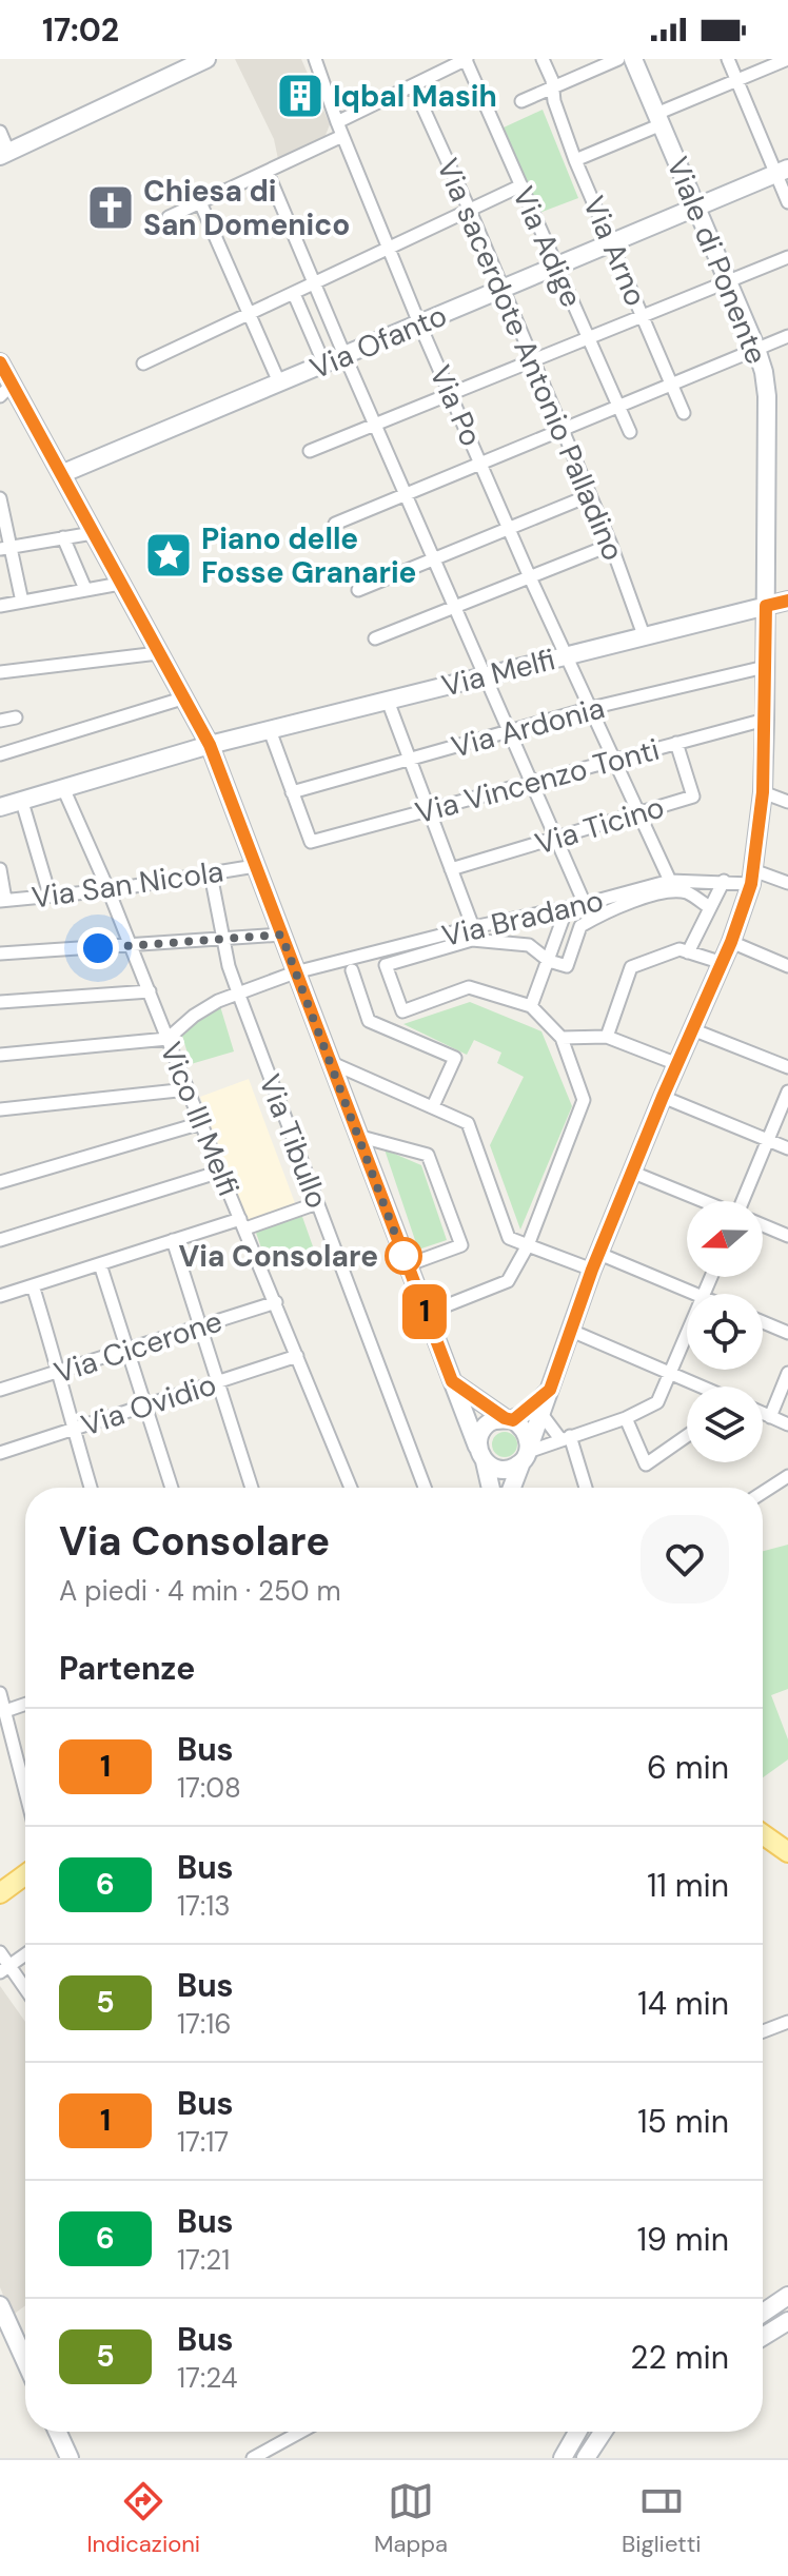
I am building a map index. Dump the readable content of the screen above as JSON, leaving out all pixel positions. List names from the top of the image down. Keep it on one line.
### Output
{"streets":{"street":["Via Adige","Via Arno","Viale di Ponente","Via Ofanto","Via sacerdote Antonio Palladino","Via Po","Via Melfi","Via Ardonia","Via Vincenzo Tonti","Via Ticino","Via San Nicola","Via Bradano","Vico III Melfi","Via Tibullo","Via Cicerone","Via Ovidio"]},"crossings":[["Via Adige","Via Ofanto"],["Via Arno","Via Ofanto"],["Viale di Ponente","Via Ofanto"],["Viale di Ponente","Via Melfi"],["Viale di Ponente","Via Ardonia"],["Viale di Ponente","Via Vincenzo Tonti"],["Viale di Ponente","Via Bradano"],["Via Ofanto","Via sacerdote Antonio Palladino"],["Via Ofanto","Via Po"],["Via sacerdote Antonio Palladino","Via Melfi"],["Via Po","Via Melfi"],["Via Po","Via Ardonia"],["Via Po","Via Vincenzo Tonti"],["Via Po","Via Ticino"],["Via Po","Via Bradano"],["Via Melfi","Vico III Melfi"],["Via Ardonia","Via Vincenzo Tonti"],["Via Vincenzo Tonti","Via Ticino"],["Via San Nicola","Vico III Melfi"],["Via San Nicola","Via Tibullo"],["Via Bradano","Vico III Melfi"],["Via Bradano","Via Tibullo"],["Vico III Melfi","Via Cicerone"],["Vico III Melfi","Via Ovidio"]],"places":{"building":["Iqbal Masih"],"church":["Chiesa di San Domenico"],"place":["Piano delle Fosse Granarie"],"other":["Via Consolare"]},"lines":["bus line 1"],"north":"left","page":{"status":"17:02","on_map":"1","heading":[["Via Consolare","A piedi · 4 min · 250 m"],"Partenze"],"list":[{"mark":"1","name":"Bus","note":"17:08","value":"6 min"},{"mark":"6","name":"Bus","note":"17:13","value":"11 min"},{"mark":"5","name":"Bus","note":"17:16","value":"14 min"},{"mark":"1","name":"Bus","note":"17:17","value":"15 min"},{"mark":"6","name":"Bus","note":"17:21","value":"19 min"},{"mark":"5","name":"Bus","note":"17:24","value":"22 min"}],"tabs":["Indicazioni","Mappa","Biglietti"]}}
